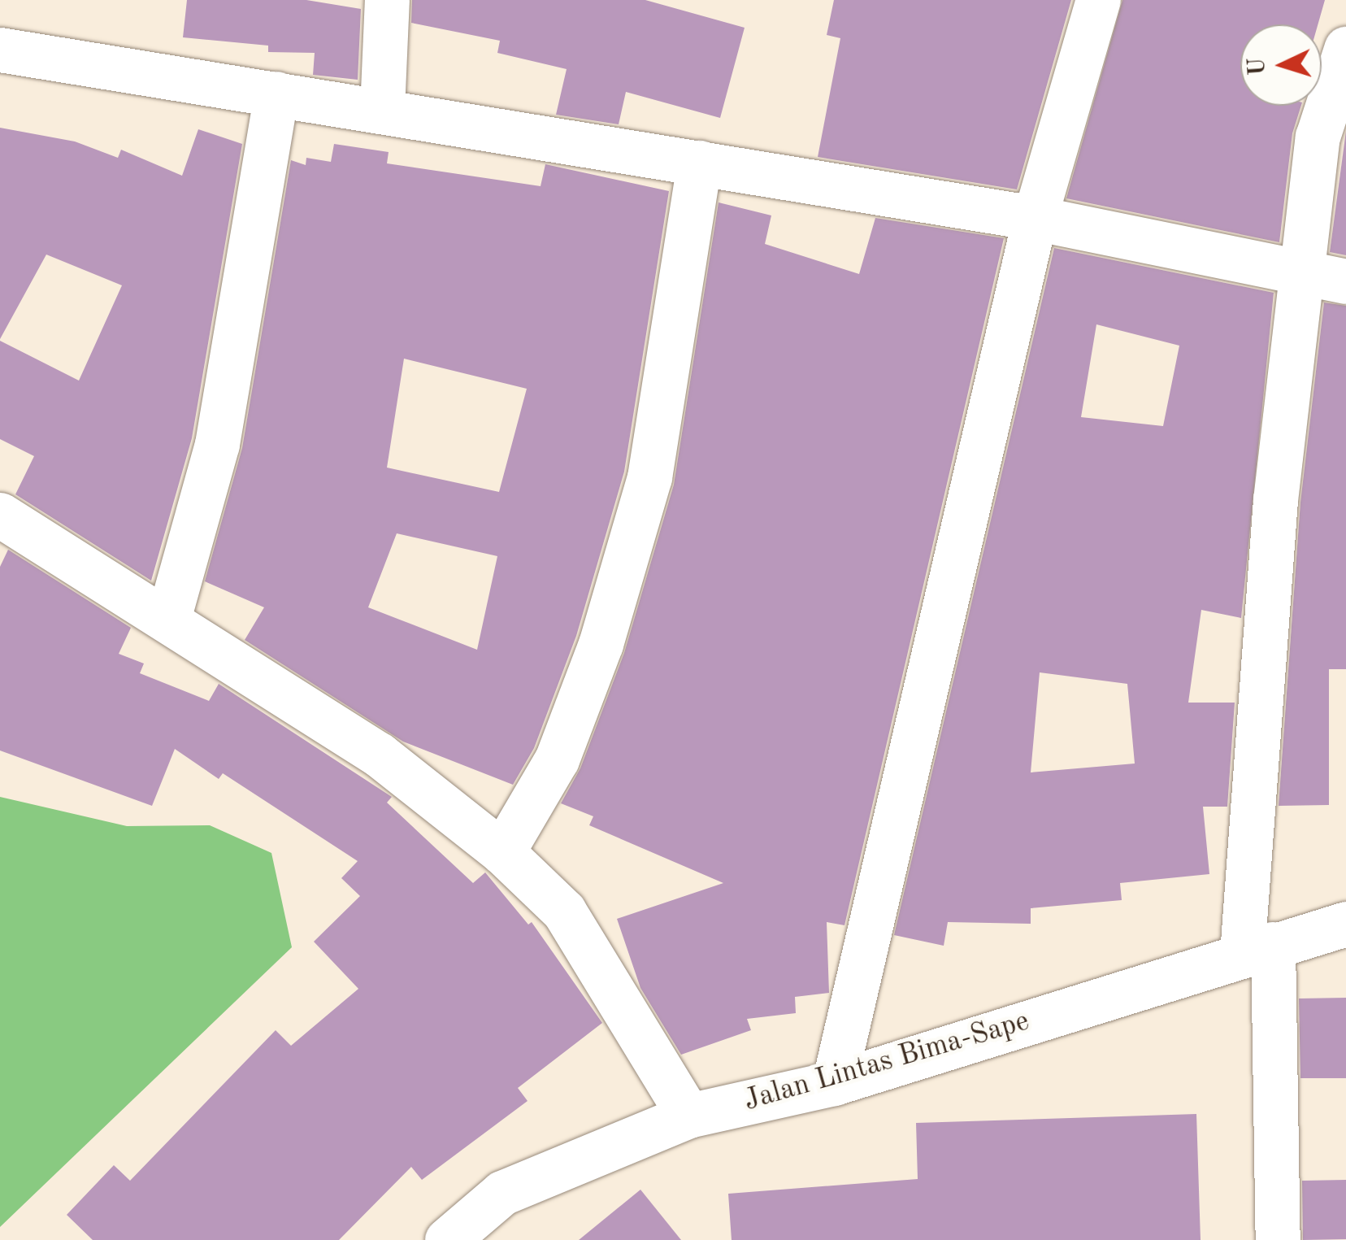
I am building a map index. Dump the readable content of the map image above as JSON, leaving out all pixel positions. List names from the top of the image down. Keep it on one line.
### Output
{"streets":{"main road":["Jalan Lintas Bima-Sape"]},"north":"left"}
